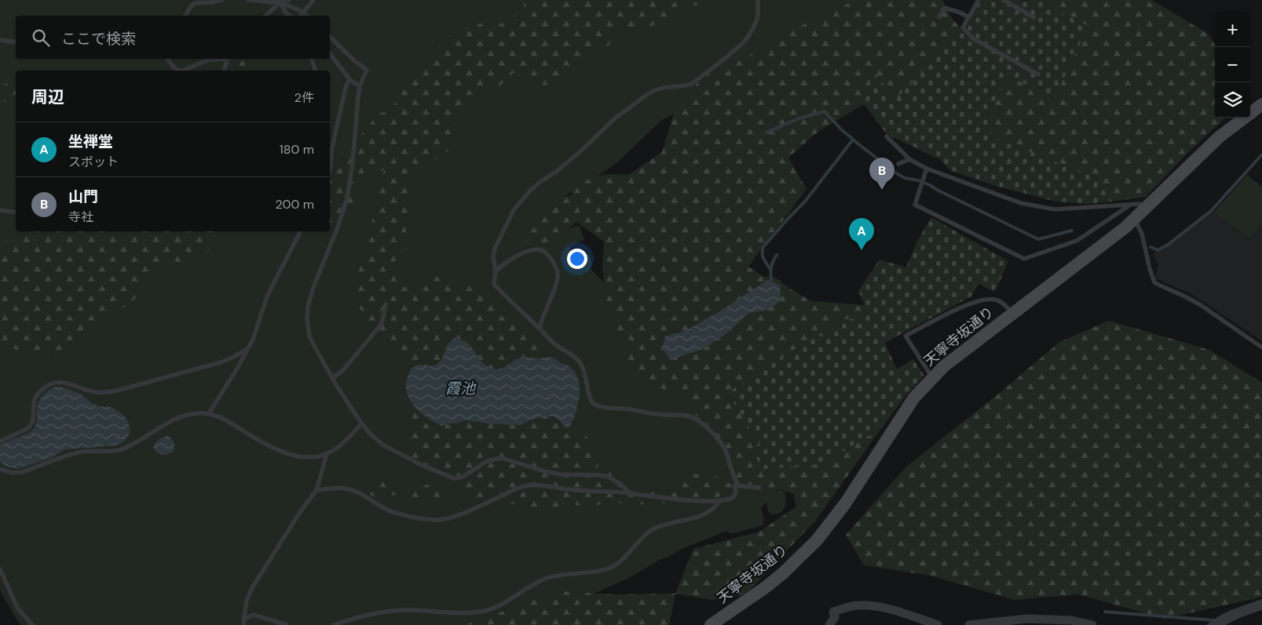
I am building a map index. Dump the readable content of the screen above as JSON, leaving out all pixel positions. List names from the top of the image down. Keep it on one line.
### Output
{"streets":{"street":["天寧寺坂通り"]},"water":["霞池"],"page":{"map_buttons":["+","−"],"search":"ここで検索","heading":["周辺","2件"],"list":[{"mark":"A","name":"坐禅堂","note":"スポット","value":"180 m"},{"mark":"B","name":"山門","note":"寺社","value":"200 m"}],"pins":["B","A"]}}
